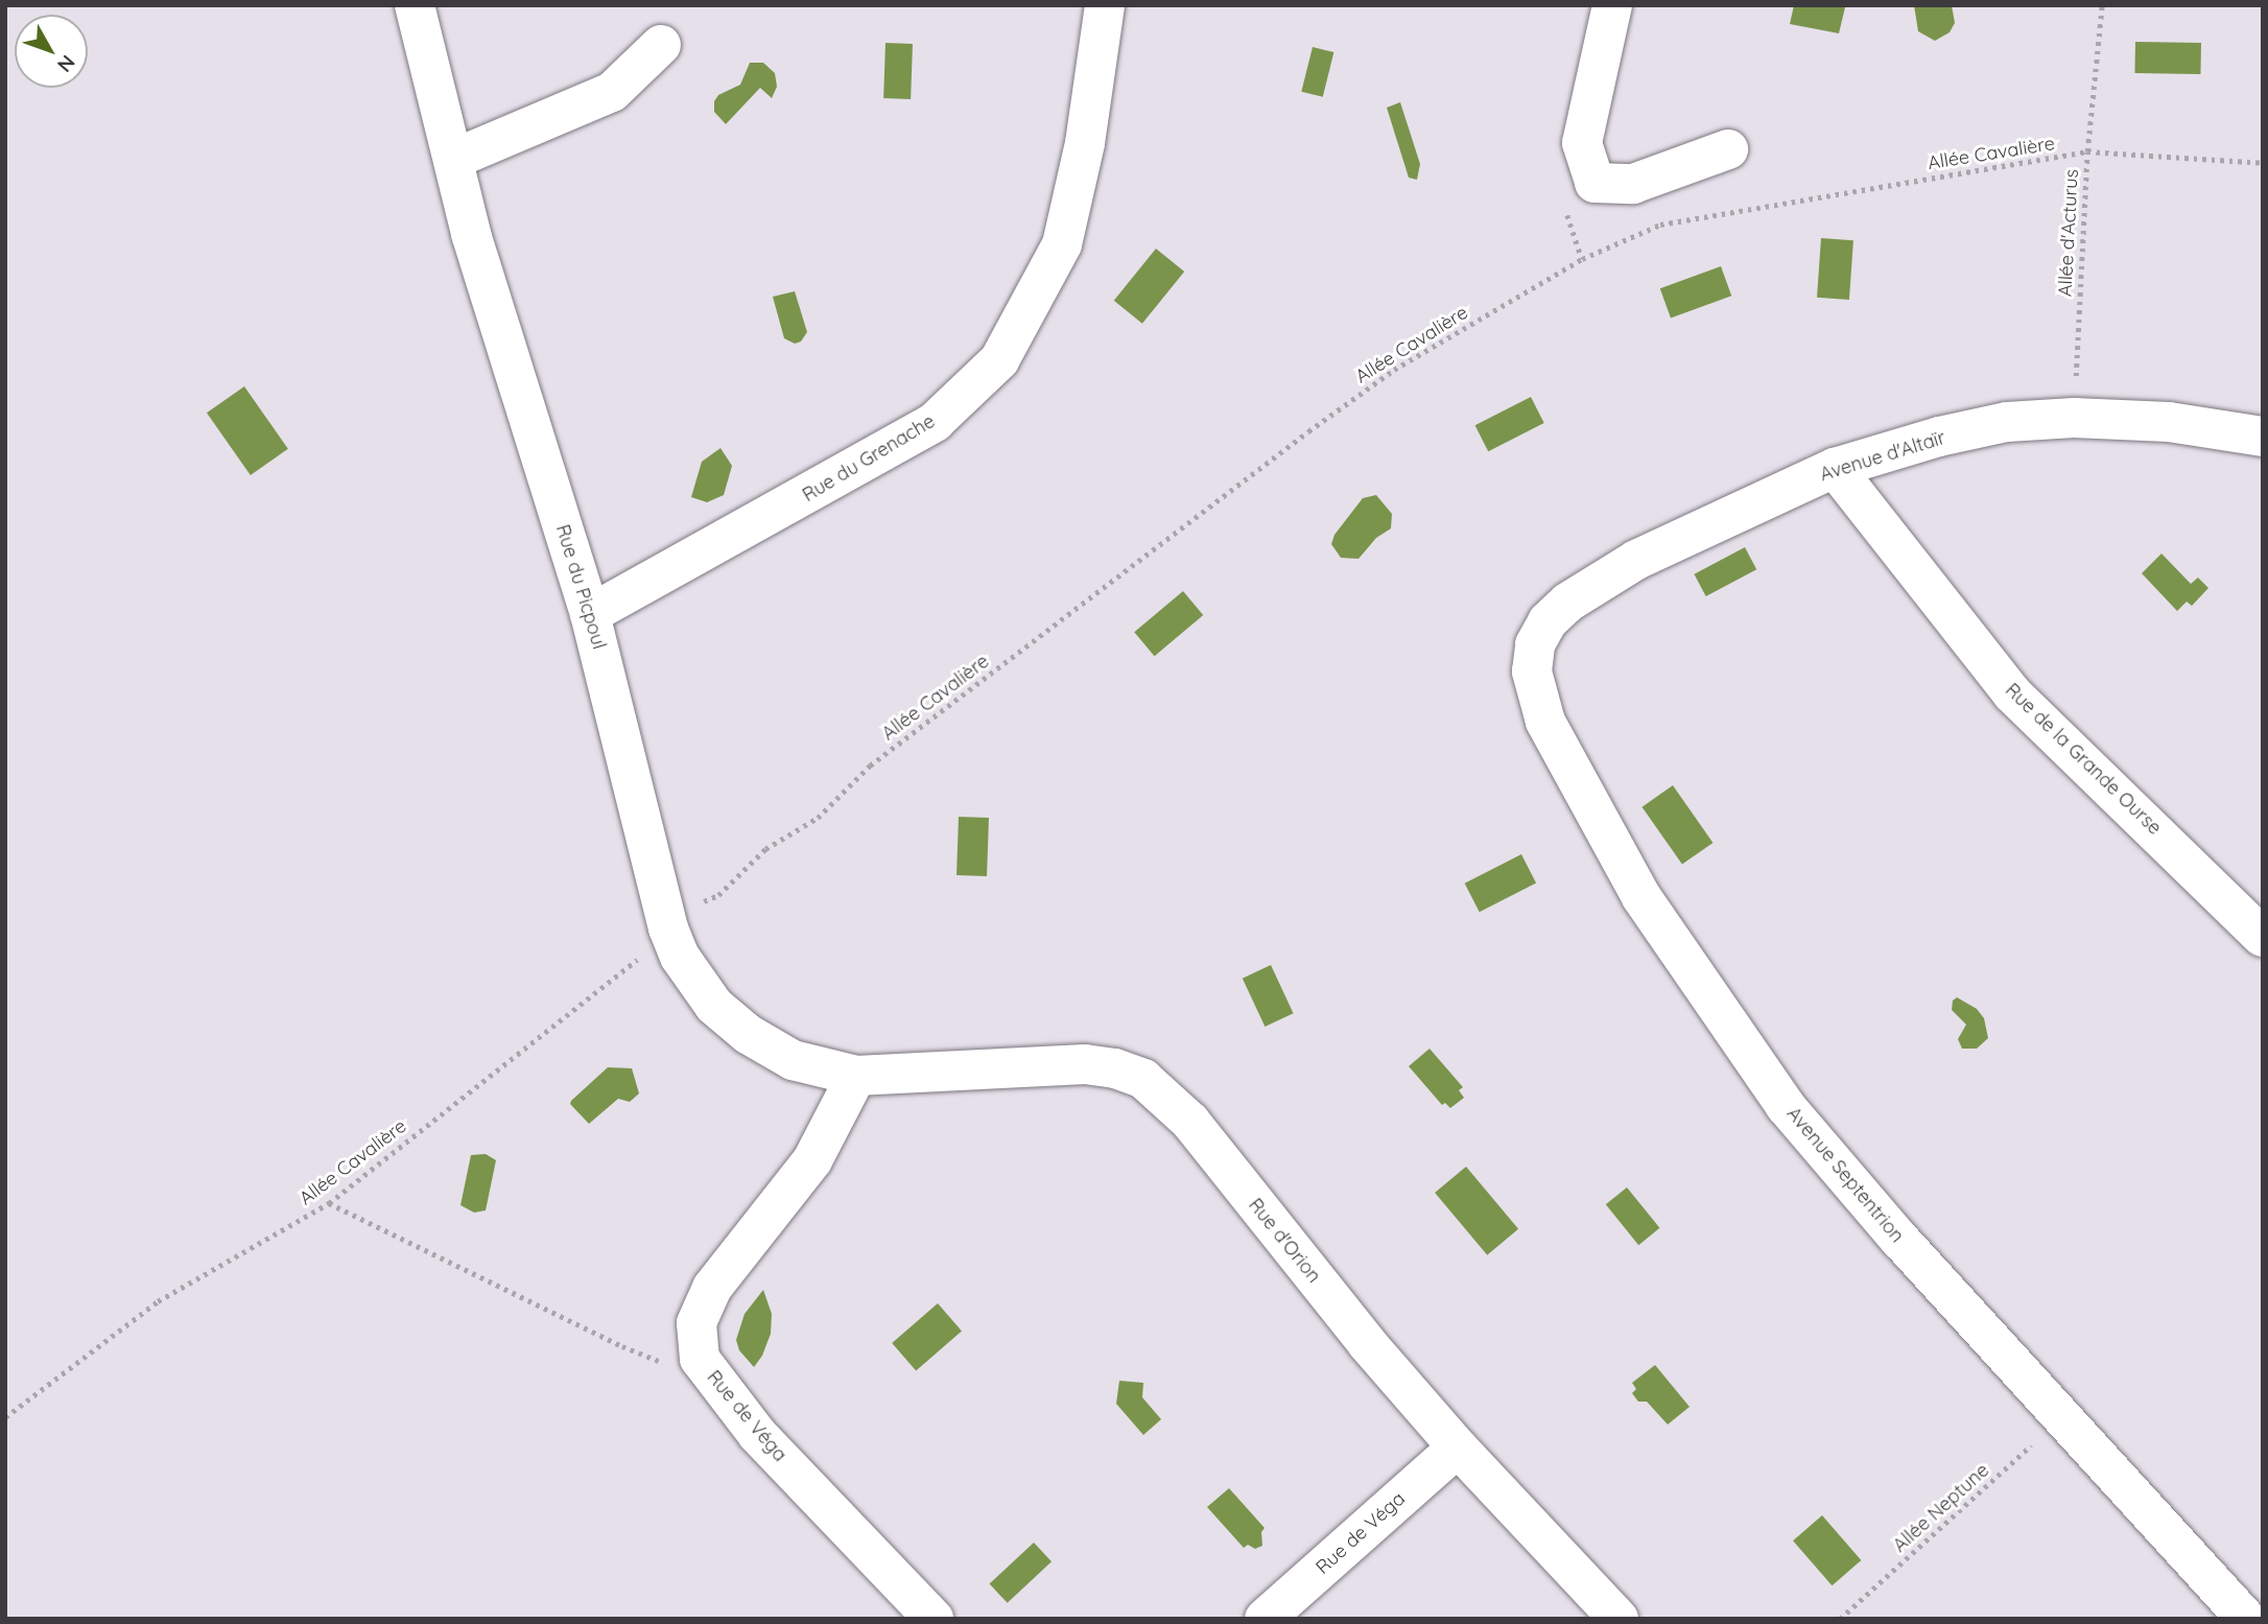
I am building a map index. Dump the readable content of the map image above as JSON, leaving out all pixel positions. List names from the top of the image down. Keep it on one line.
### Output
{"streets":{"street":["Avenue d'Altaïr","Rue du Grenache","Rue du Picpoul","Rue de la Grande Ourse","Avenue Septentrion","Rue d'Orion","Rue de Véga"],"path":["Allée Cavalière","Allée d'Acturus","Allée Neptune"]},"crossings":[["Allée Cavalière","Allée d'Acturus"],["Allée d'Acturus","Avenue d'Altaïr"],["Avenue d'Altaïr","Rue de la Grande Ourse"],["Avenue d'Altaïr","Avenue Septentrion"],["Rue du Grenache","Rue du Picpoul"],["Rue du Picpoul","Rue d'Orion"],["Rue du Picpoul","Rue de Véga"],["Avenue Septentrion","Allée Neptune"],["Rue d'Orion","Rue de Véga"]],"north":"bottom right"}
